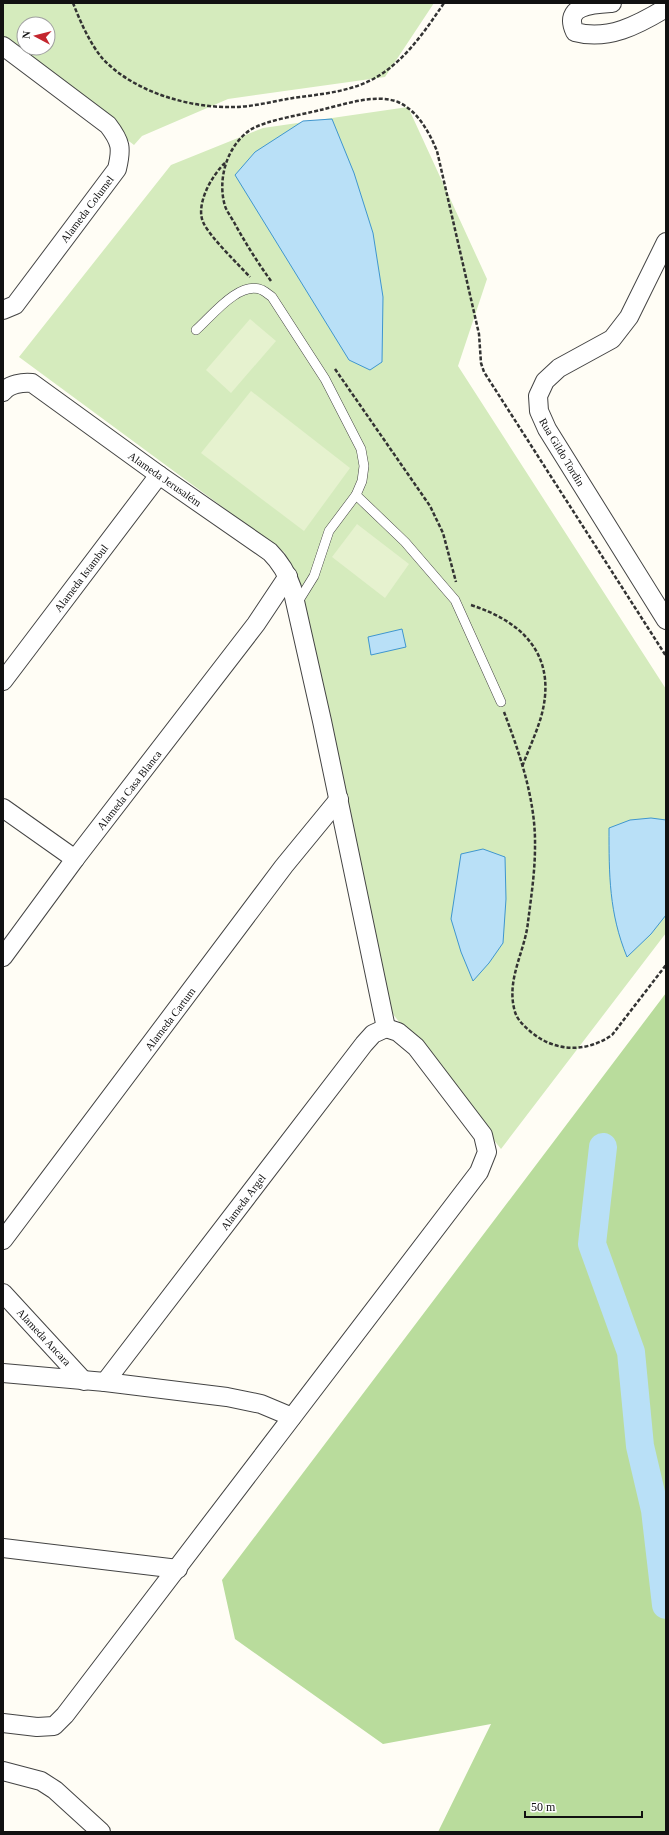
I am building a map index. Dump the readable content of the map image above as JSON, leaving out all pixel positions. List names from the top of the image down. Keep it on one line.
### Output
{"streets":{"street":["Alameda Columel","Rua Gildo Tordin","Alameda Jerusalém","Alameda Istambul","Alameda Casa Blanca","Alameda Cartum","Alameda Argel","Alameda Ancara"]},"crossings":[["Alameda Jerusalém","Alameda Istambul"],["Alameda Jerusalém","Alameda Casa Blanca"],["Alameda Jerusalém","Alameda Cartum"],["Alameda Jerusalém","Alameda Argel"]],"scale_bar":"50 m","north":"left"}
